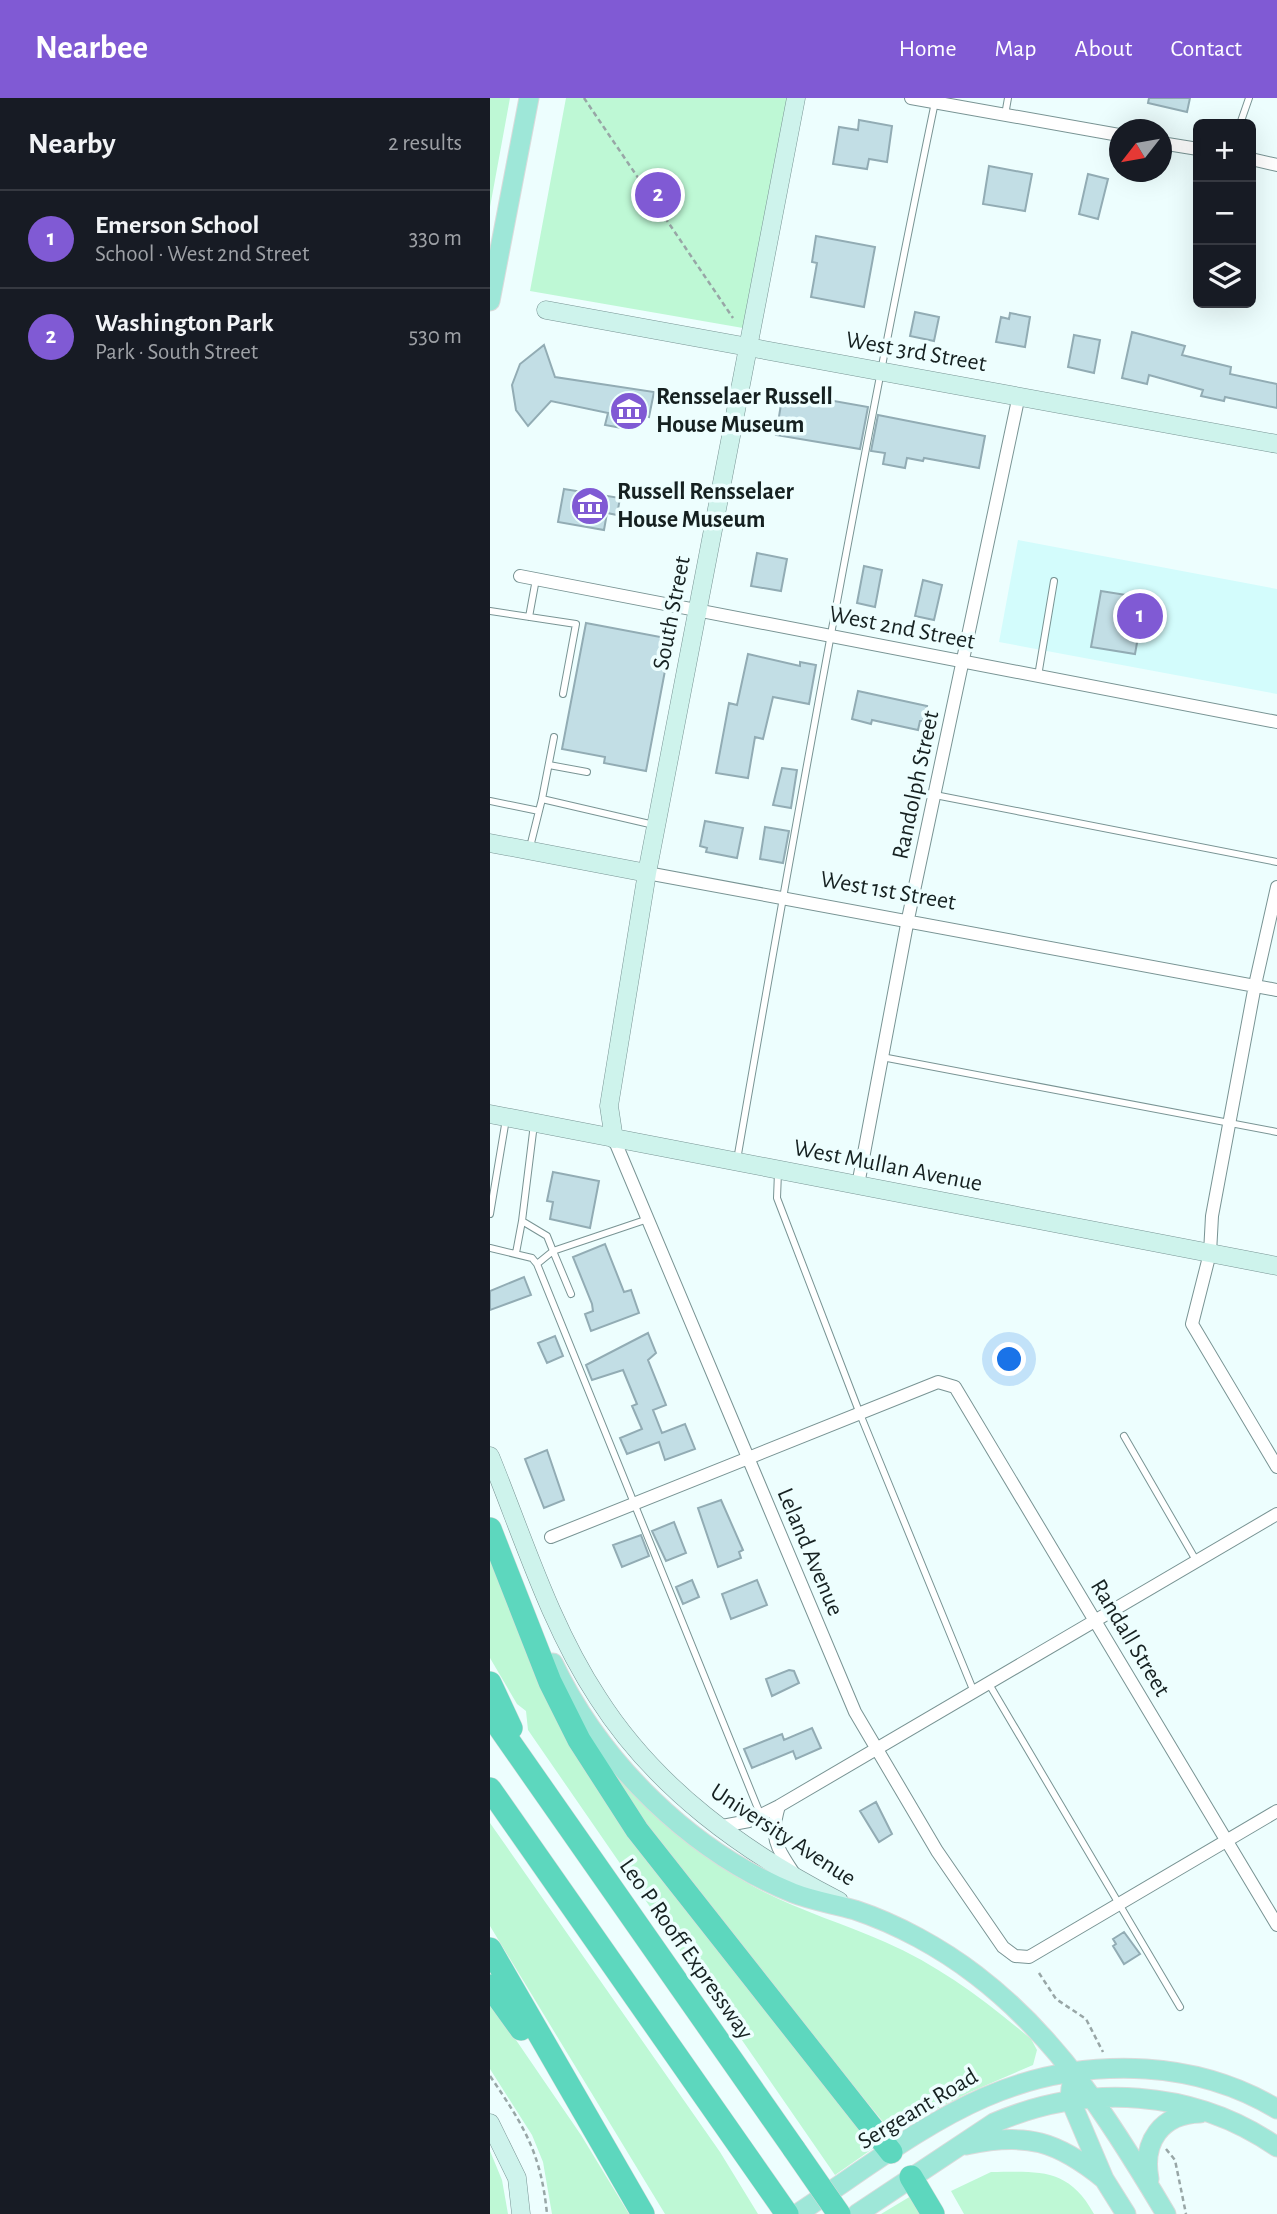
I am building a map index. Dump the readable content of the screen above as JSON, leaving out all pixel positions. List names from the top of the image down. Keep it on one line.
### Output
{"streets":{"highway":["Leo P Rooff Expressway"],"main road":["University Avenue","Sergeant Road"],"street":["West 3rd Street","South Street","West 2nd Street","Randolph Street","West 1st Street","West Mullan Avenue","Leland Avenue","Randall Street"]},"crossings":[["West 3rd Street","South Street"],["West 3rd Street","Randolph Street"],["South Street","West 2nd Street"],["South Street","West 1st Street"],["South Street","West Mullan Avenue"],["South Street","Leland Avenue"],["West 2nd Street","Randolph Street"],["Randolph Street","West 1st Street"],["Randolph Street","West Mullan Avenue"],["West Mullan Avenue","Leland Avenue"],["University Avenue","Sergeant Road"]],"places":{"museum":["Rensselaer Russell House Museum","Russell Rensselaer House Museum"]},"north":"bottom left","page":{"header":"Nearbee","nav":["Home","Map","About","Contact"],"heading":["Nearby","2 results"],"map_buttons":["+","−"],"pins":["2","1"],"list":[{"mark":"1","name":"Emerson School","note":"School · West 2nd Street","value":"330 m"},{"mark":"2","name":"Washington Park","note":"Park · South Street","value":"530 m"}]}}
